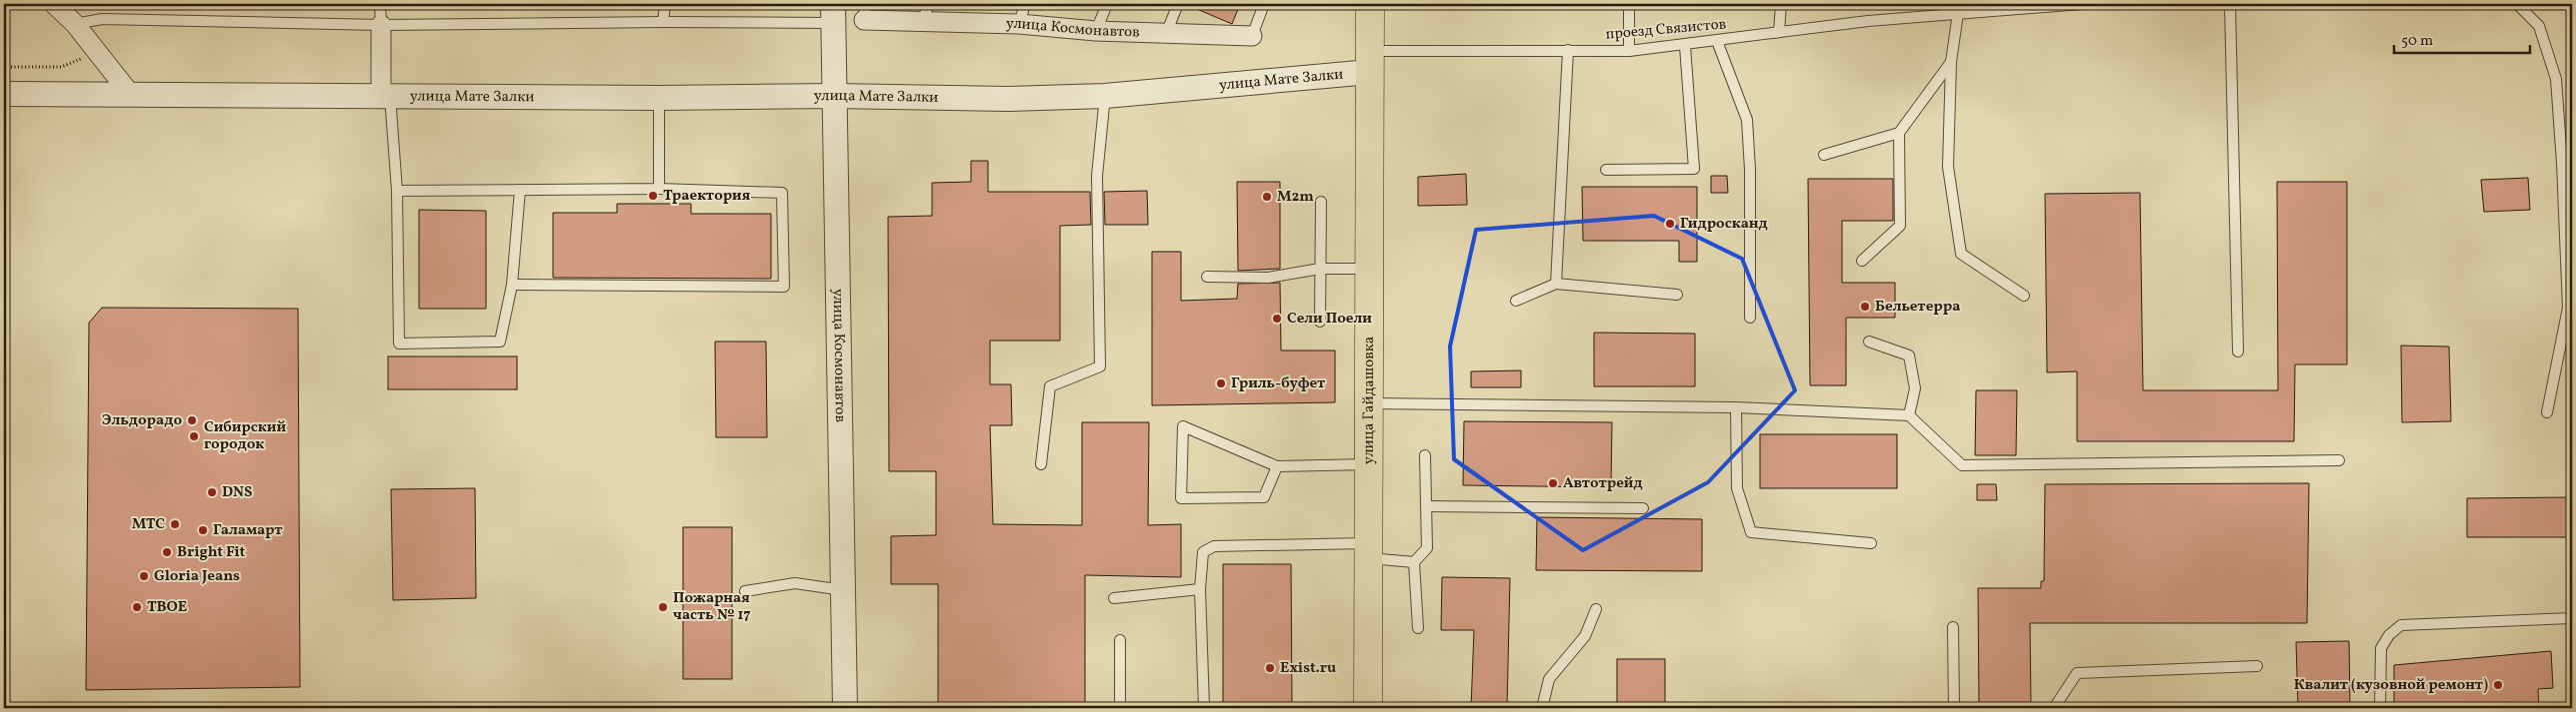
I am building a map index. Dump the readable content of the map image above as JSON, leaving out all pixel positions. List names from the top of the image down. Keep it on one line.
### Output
{"streets":{"main road":["улица Гайдашовка"],"street":["улица Космонавтов","улица Мате Залки"],"lane":["проезд Связистов"]},"crossings":[["улица Космонавтов","улица Мате Залки"],["проезд Связистов","улица Мате Залки"],["проезд Связистов","улица Гайдашовка"],["улица Мате Залки","улица Гайдашовка"]],"places":["Траектория","М2m","Гидросканд","Бельетерра","Сели Поели","Гриль-буфет","Эльдорадо","Сибирский городок","Автотрейд","DNS","МТС","Галамарт","Bright Fit","Gloria Jeans","ТВОЕ","Пожарная часть № 17","Exist.ru","Квалит (кузовной ремонт)"],"scale_bar":"50 m"}
